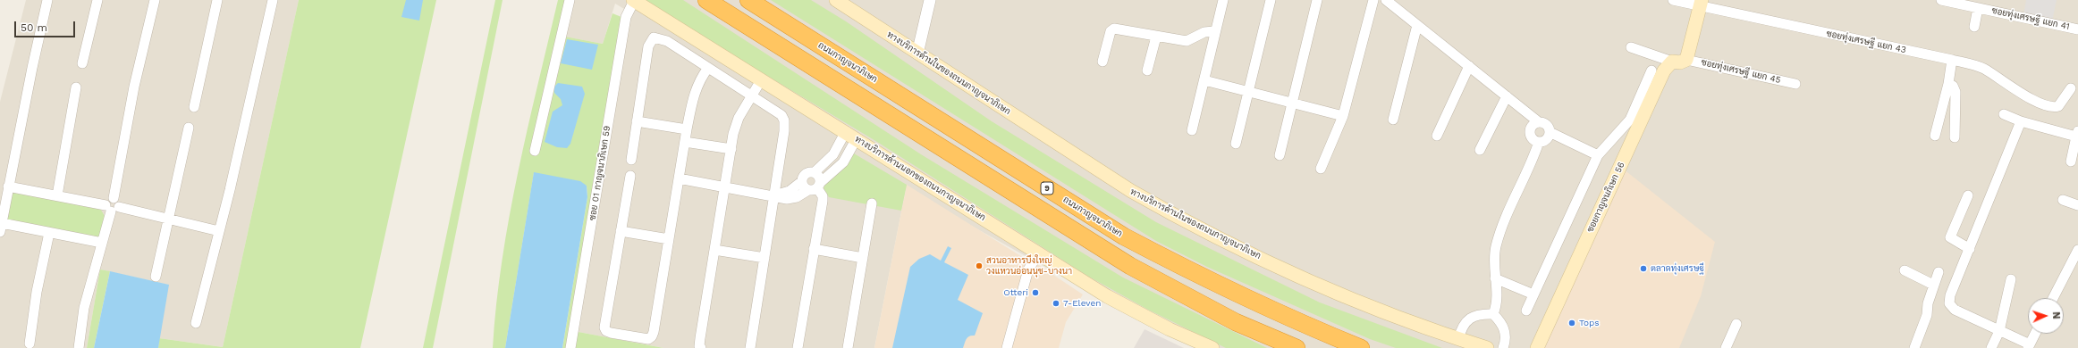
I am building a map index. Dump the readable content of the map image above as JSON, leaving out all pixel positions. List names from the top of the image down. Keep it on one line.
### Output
{"streets":{"highway":["ถนนกาญจนาภิเษก","9"],"main road":["ทางบริการด้านในของถนนกาญจนาภิเษก","ทางบริการด้านนอกของถนนกาญจนาภิเษก","ซอยกาญจนภิเษก 56"],"street":["ซอยทุ่งเศรษฐี แยก 41","ซอยทุ่งเศรษฐี แยก 43","ซอยทุ่งเศรษฐี แยก 45","ซอย 01 กาญจนาภิเษก 59"]},"crossings":[["ซอย 01 กาญจนาภิเษก 59","ทางบริการด้านนอกของถนนกาญจนาภิเษก"]],"places":["สวนอาหารบึงใหญ่ วงแหวนอ่อนนุช-บางนา","ตลาดทุ่งเศรษฐี","Otteri","7-Eleven","Tops"],"scale_bar":"50 m","north":"right"}
